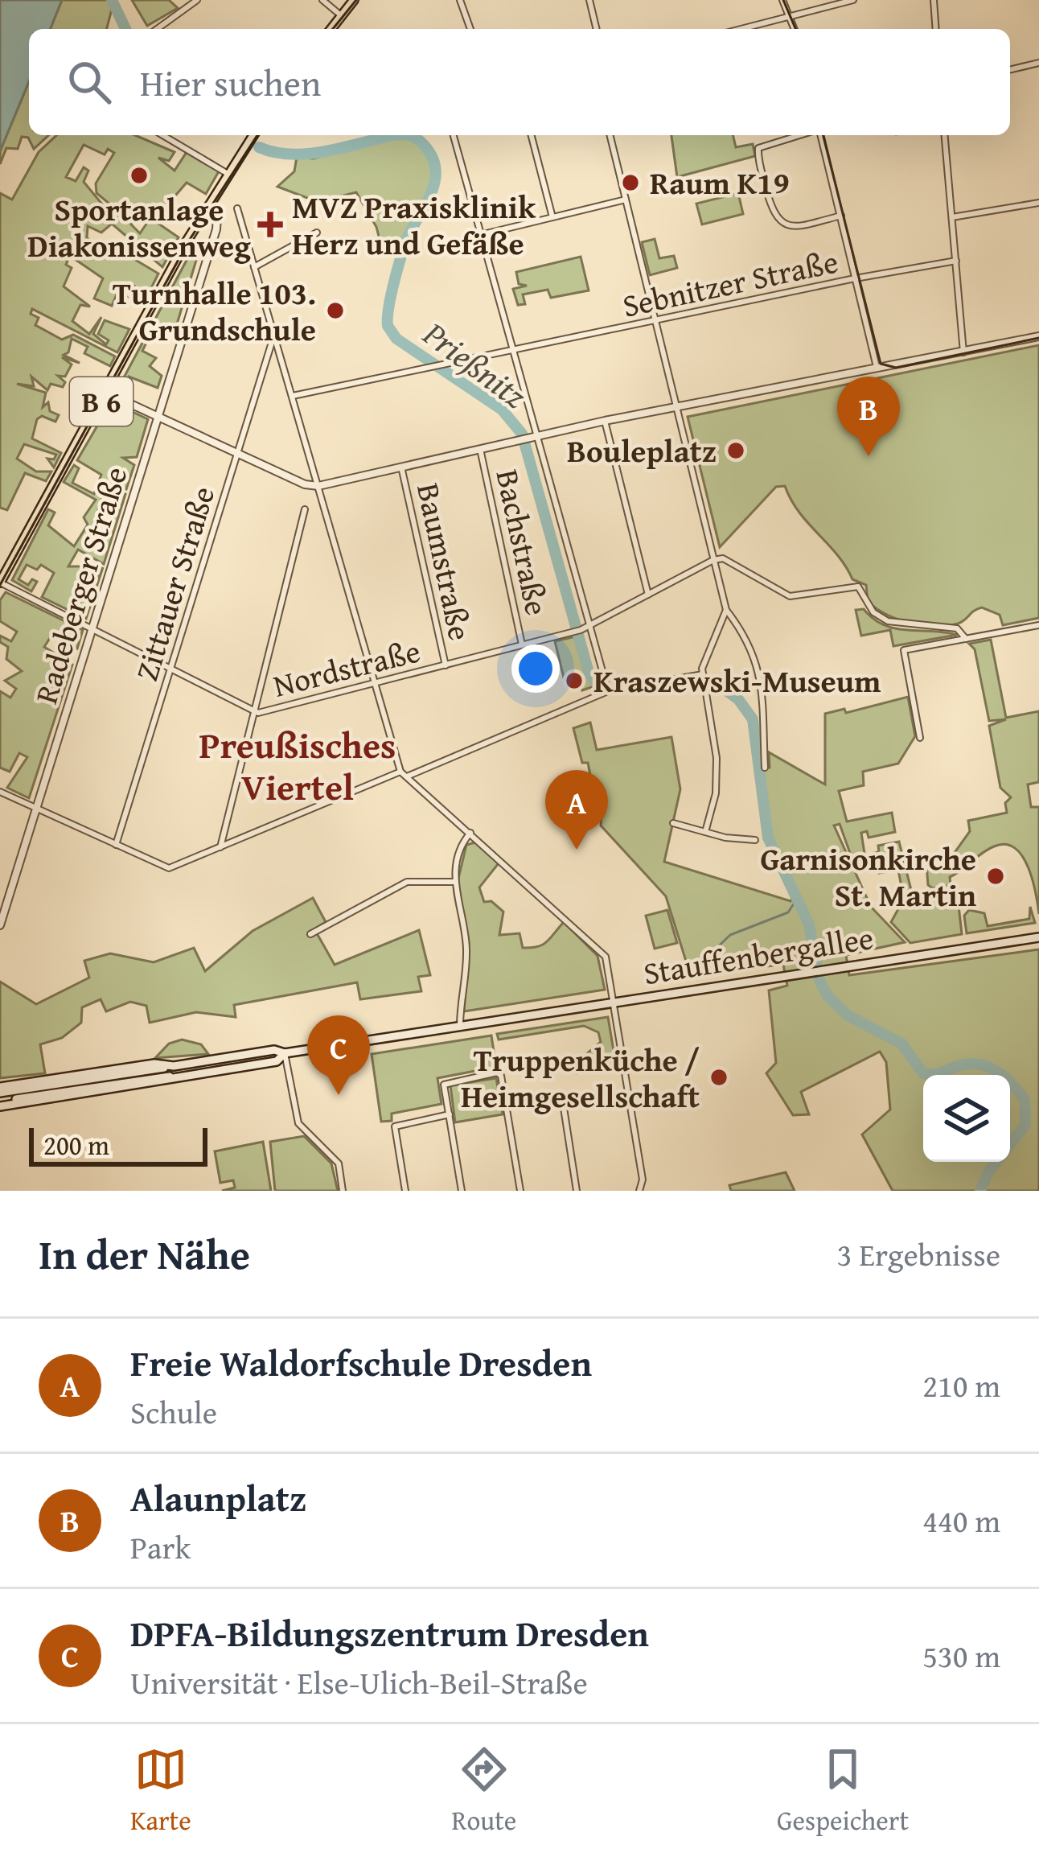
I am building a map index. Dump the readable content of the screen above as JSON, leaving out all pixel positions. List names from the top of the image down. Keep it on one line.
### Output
{"streets":{"main road":["B 6","Stauffenbergallee"],"street":["Sebnitzer Straße","Bachstraße","Baumstraße","Zittauer Straße","Radeberger Straße","Nordstraße"]},"crossings":[["B 6","Radeberger Straße"],["B 6","Nordstraße"],["Bachstraße","Nordstraße"],["Baumstraße","Nordstraße"],["Zittauer Straße","Nordstraße"],["Radeberger Straße","Nordstraße"]],"districts":["Preußisches Viertel"],"water":["Prießnitz"],"places":{"other":["Sportanlage Diakonissenweg","Raum K19","Turnhalle 103. Grundschule","Bouleplatz","Kraszewski-Museum","Garnisonkirche St. Martin","Truppenküche / Heimgesellschaft"],"health":["MVZ Praxisklinik Herz und Gefäße"]},"scale_bar":"200 m","page":{"search":"Hier suchen","pins":["B","A","C"],"scale":"200 m","heading":["In der Nähe","3 Ergebnisse"],"list":[{"mark":"A","name":"Freie Waldorfschule Dresden","note":"Schule","value":"210 m"},{"mark":"B","name":"Alaunplatz","note":"Park","value":"440 m"},{"mark":"C","name":"DPFA-Bildungszentrum Dresden","note":"Universität · Else-Ulich-Beil-Straße","value":"530 m"}],"nav":["Karte","Route","Gespeichert"]}}
